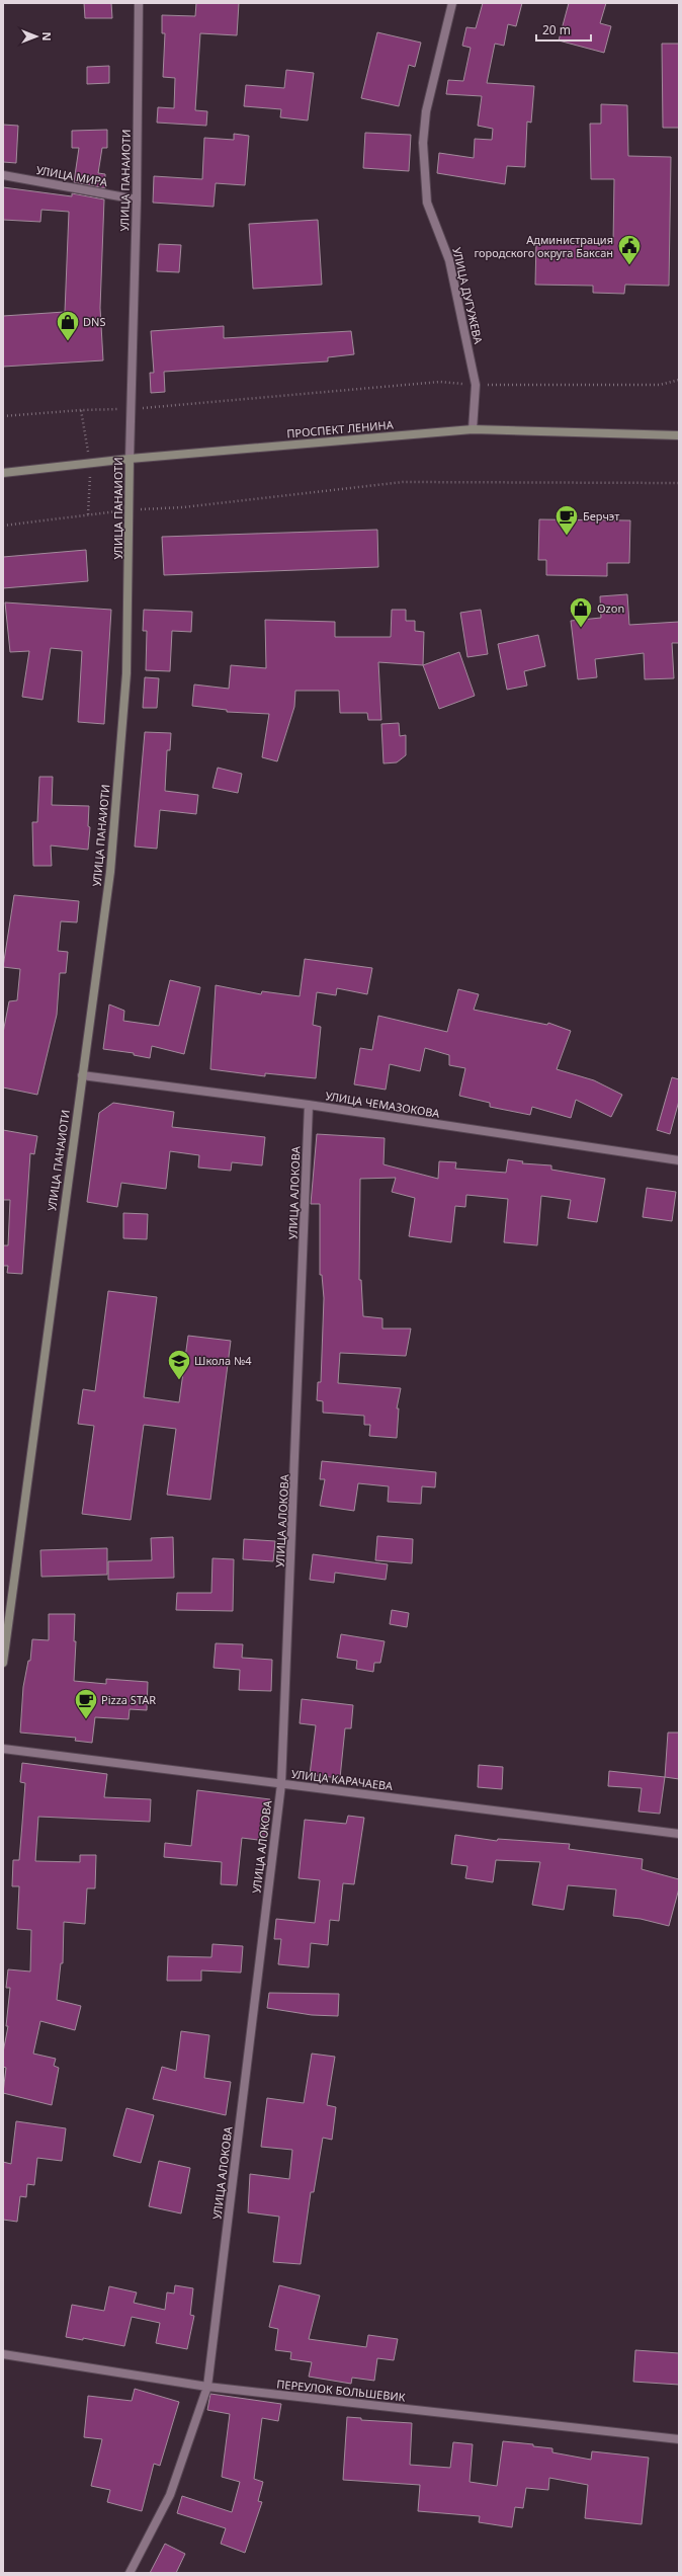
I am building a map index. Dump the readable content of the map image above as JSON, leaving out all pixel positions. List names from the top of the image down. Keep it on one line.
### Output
{"streets":{"street":["УЛИЦА МИРА","УЛИЦА ПАНАИОТИ","УЛИЦА ДУГУЖЕВА","ПРОСПЕКТ ЛЕНИНА","УЛИЦА ЧЕМАЗОКОВА","УЛИЦА АЛОКОВА","УЛИЦА КАРАЧАЕВА","ПЕРЕУЛОК БОЛЬШЕВИК"]},"crossings":[["УЛИЦА МИРА","УЛИЦА ПАНАИОТИ"],["УЛИЦА ПАНАИОТИ","ПРОСПЕКТ ЛЕНИНА"],["УЛИЦА ПАНАИОТИ","УЛИЦА ЧЕМАЗОКОВА"],["УЛИЦА ДУГУЖЕВА","ПРОСПЕКТ ЛЕНИНА"],["УЛИЦА ЧЕМАЗОКОВА","УЛИЦА АЛОКОВА"],["УЛИЦА АЛОКОВА","УЛИЦА КАРАЧАЕВА"],["УЛИЦА АЛОКОВА","ПЕРЕУЛОК БОЛЬШЕВИК"]],"places":{"public building":["Администрация городского округа Баксан"],"shop":["DNS","Ozon"],"cafe":["Берчэт","Pizza STAR"],"school or university":["Школа №4"]},"scale_bar":"20 m","north":"right"}
